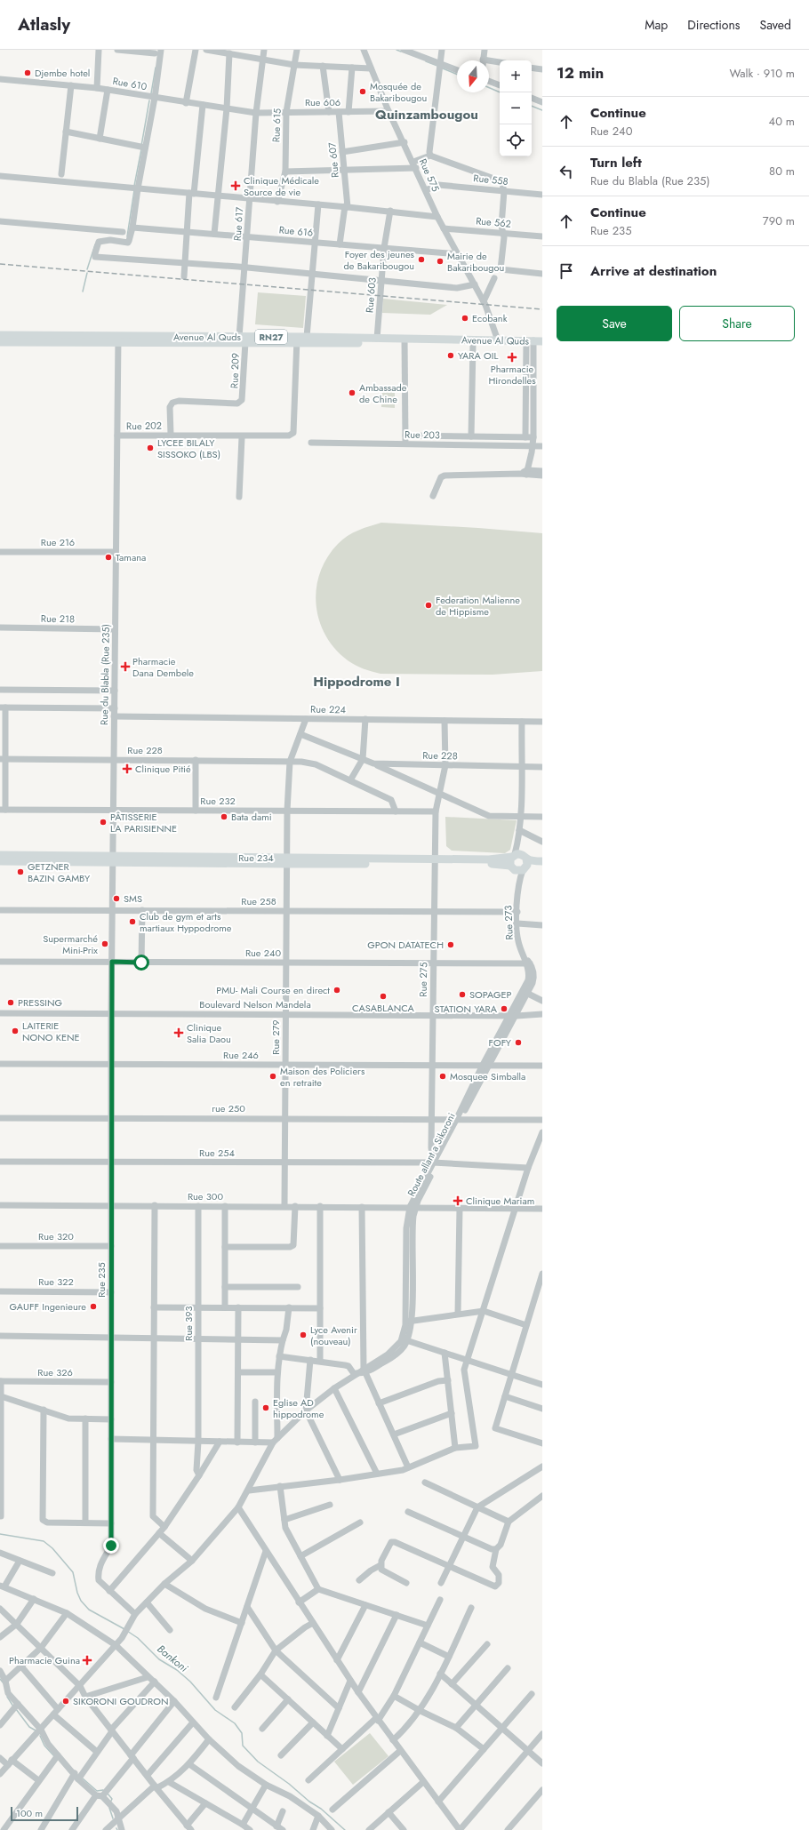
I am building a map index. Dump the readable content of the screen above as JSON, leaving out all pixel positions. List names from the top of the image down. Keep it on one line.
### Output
{"streets":{"main road":["Avenue Al Quds","RN27","Rue 234"],"street":["Rue 610","Rue 606","Rue 615","Rue 607","Rue 575","Rue 558","Rue 562","Rue 617","Rue 616","Rue 603","Rue 209","Rue 202","Rue 203","Rue 216","Rue 218","Rue du Blabla (Rue 235)","Rue 224","Rue 228","Rue 232","Rue 258","Rue 273","Rue 240","Rue 275","Boulevard Nelson Mandela","Rue 279","Rue 246","rue 250","Rue 254","Route allant a Sikoroni","Rue 300","Rue 320","Rue 235","Rue 322","Rue 393","Rue 326"]},"crossings":[["Rue 610","Rue 606"],["Rue 610","Rue 617"],["Rue 606","Rue 615"],["Rue 606","Rue 607"],["Rue 606","Rue 575"],["Rue 606","Rue 617"],["Rue 607","Rue 616"],["Rue 575","Rue 558"],["Rue 575","Rue 562"],["Rue 575","Rue 616"],["Rue 575","Avenue Al Quds"],["Rue 617","Rue 616"],["Rue 617","Avenue Al Quds"],["Rue 616","Rue 603"],["Rue 603","Avenue Al Quds"],["Avenue Al Quds","Rue 209"],["Avenue Al Quds","Rue 202"],["Avenue Al Quds","Rue du Blabla (Rue 235)"],["Rue 209","Rue 202"],["Rue 202","Rue du Blabla (Rue 235)"],["Rue 216","Rue du Blabla (Rue 235)"],["Rue 218","Rue du Blabla (Rue 235)"],["Rue du Blabla (Rue 235)","Rue 224"],["Rue du Blabla (Rue 235)","Rue 228"],["Rue du Blabla (Rue 235)","Rue 232"],["Rue du Blabla (Rue 235)","Rue 234"],["Rue du Blabla (Rue 235)","Rue 258"],["Rue du Blabla (Rue 235)","Rue 240"],["Rue du Blabla (Rue 235)","Boulevard Nelson Mandela"],["Rue du Blabla (Rue 235)","Rue 235"],["Rue 224","Rue 279"],["Rue 228","Rue 232"],["Rue 228","Rue 279"],["Rue 232","Rue 275"],["Rue 232","Rue 279"],["Rue 234","Rue 273"],["Rue 234","Rue 275"],["Rue 234","Rue 279"],["Rue 258","Rue 273"],["Rue 258","Rue 275"],["Rue 258","Rue 279"],["Rue 273","Route allant a Sikoroni"],["Rue 240","Rue 275"],["Rue 240","Rue 279"],["Rue 240","Route allant a Sikoroni"],["Rue 275","Boulevard Nelson Mandela"],["Rue 275","Rue 246"],["Rue 275","rue 250"],["Rue 275","Rue 254"],["Boulevard Nelson Mandela","Rue 279"],["Boulevard Nelson Mandela","Route allant a Sikoroni"],["Boulevard Nelson Mandela","Rue 235"],["Rue 279","Rue 246"],["Rue 279","rue 250"],["Rue 279","Rue 254"],["Rue 279","Rue 300"],["Rue 246","Route allant a Sikoroni"],["Rue 246","Rue 235"],["rue 250","Route allant a Sikoroni"],["rue 250","Rue 235"],["Rue 254","Rue 235"],["Rue 300","Rue 235"],["Rue 300","Rue 393"],["Rue 320","Rue 235"],["Rue 235","Rue 322"],["Rue 235","Rue 326"]],"districts":["Quinzambougou","Hippodrome I"],"water":["Bankoni"],"places":{"other":["Djembe hotel","Mosquée de Bakaribougou","Foyer des jeunes de Bakaribougou","Mairie de Bakaribougou","Ecobank","YARA OIL","Ambassade de Chine","LYCEE BILALY SISSOKO (LBS)","Tamana","Federation Malienne de Hippisme","Bata dami","PÂTISSERIE LA PARISIENNE","GETZNER BAZIN GAMBY","SMS","Club de gym et arts martiaux Hyppodrome","Supermarché Mini-Prix","GPON DATATECH","PMU- Mali Course en direct","SOPAGEP","CASABLANCA","PRESSING","STATION YARA","LAITERIE NONO KENE","FOFY","Maison des Policiers en retraite","Mosquee Simballa","GAUFF Ingenieure","Lyce Avenir (nouveau)","Eglise AD hippodrome","SIKORONI GOUDRON"],"health":["Clinique Médicale Source de vie","Pharmacie Hirondelles","Pharmacie Dana Dembele","Clinique Pitié","Clinique Salia Daou","Clinique Mariam","Pharmacie Guina"]},"scale_bar":"100 m","north":"bottom","page":{"header":"Atlasly","nav":["Map","Directions","Saved"],"heading":["12 min","Walk · 910 m"],"map_buttons":["+","−"],"list":[["Continue","Rue 240","40 m"],["Turn left","Rue du Blabla (Rue 235)","80 m"],["Continue","Rue 235","790 m"],"Arrive at destination"],"buttons":["Save","Share"],"scale":"100 m"}}
